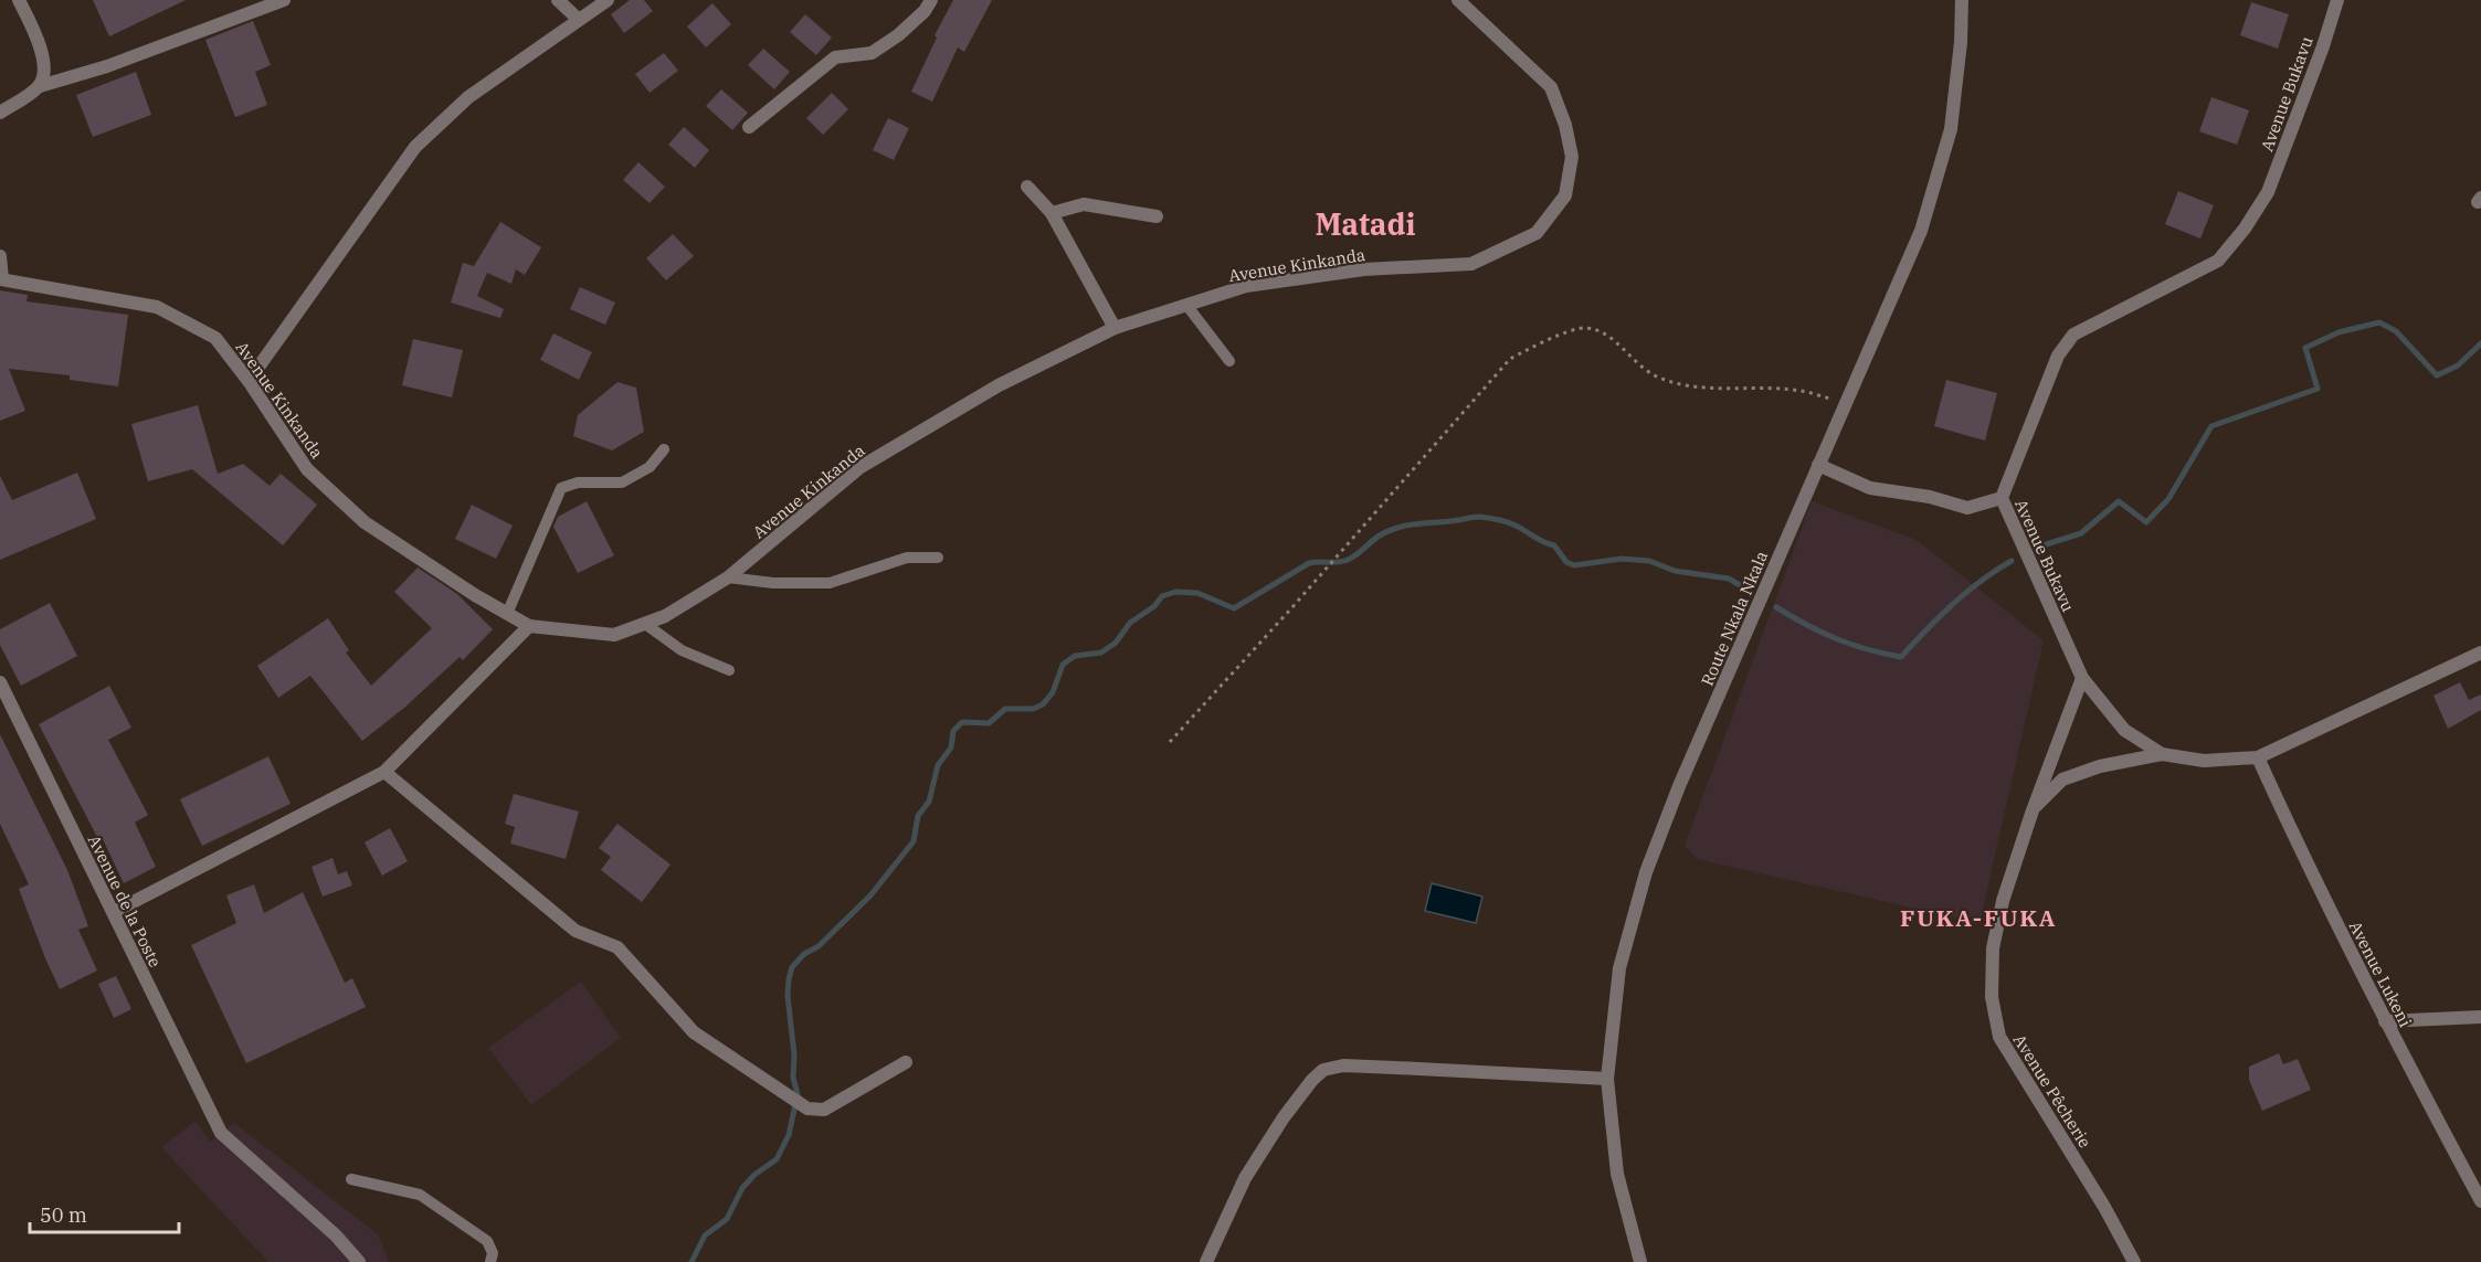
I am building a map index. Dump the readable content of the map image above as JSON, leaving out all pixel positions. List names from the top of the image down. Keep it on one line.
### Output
{"streets":{"street":["Avenue Bukavu","Avenue Kinkanda","Route Nkala Nkala","Avenue de la Poste","Avenue Lukeni","Avenue Pêcherie"]},"crossings":[["Avenue Bukavu","Avenue Lukeni"],["Avenue Bukavu","Avenue Pêcherie"]],"districts":["Matadi","FUKA-FUKA"],"scale_bar":"50 m"}
